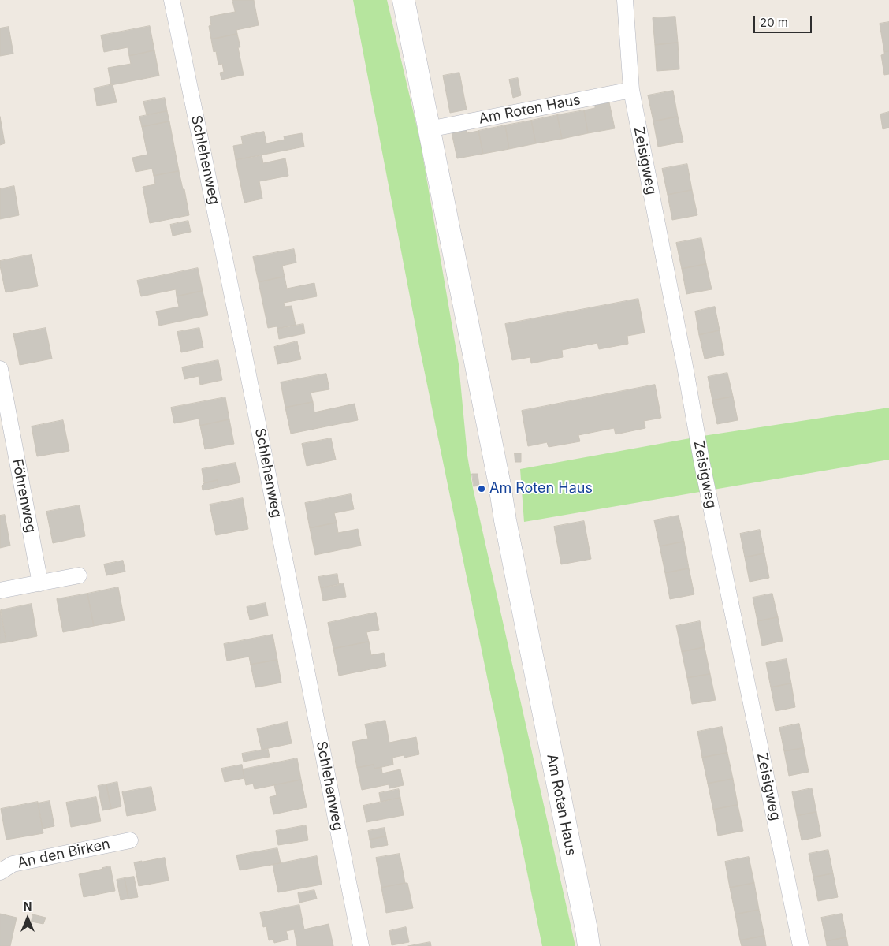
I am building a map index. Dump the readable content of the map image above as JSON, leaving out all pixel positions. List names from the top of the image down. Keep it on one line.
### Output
{"streets":{"street":["Am Roten Haus","Schlehenweg","Zeisigweg","Föhrenweg","An den Birken"]},"crossings":[["Am Roten Haus","Zeisigweg"]],"places":["Am Roten Haus"],"scale_bar":"20 m","north":"top"}
